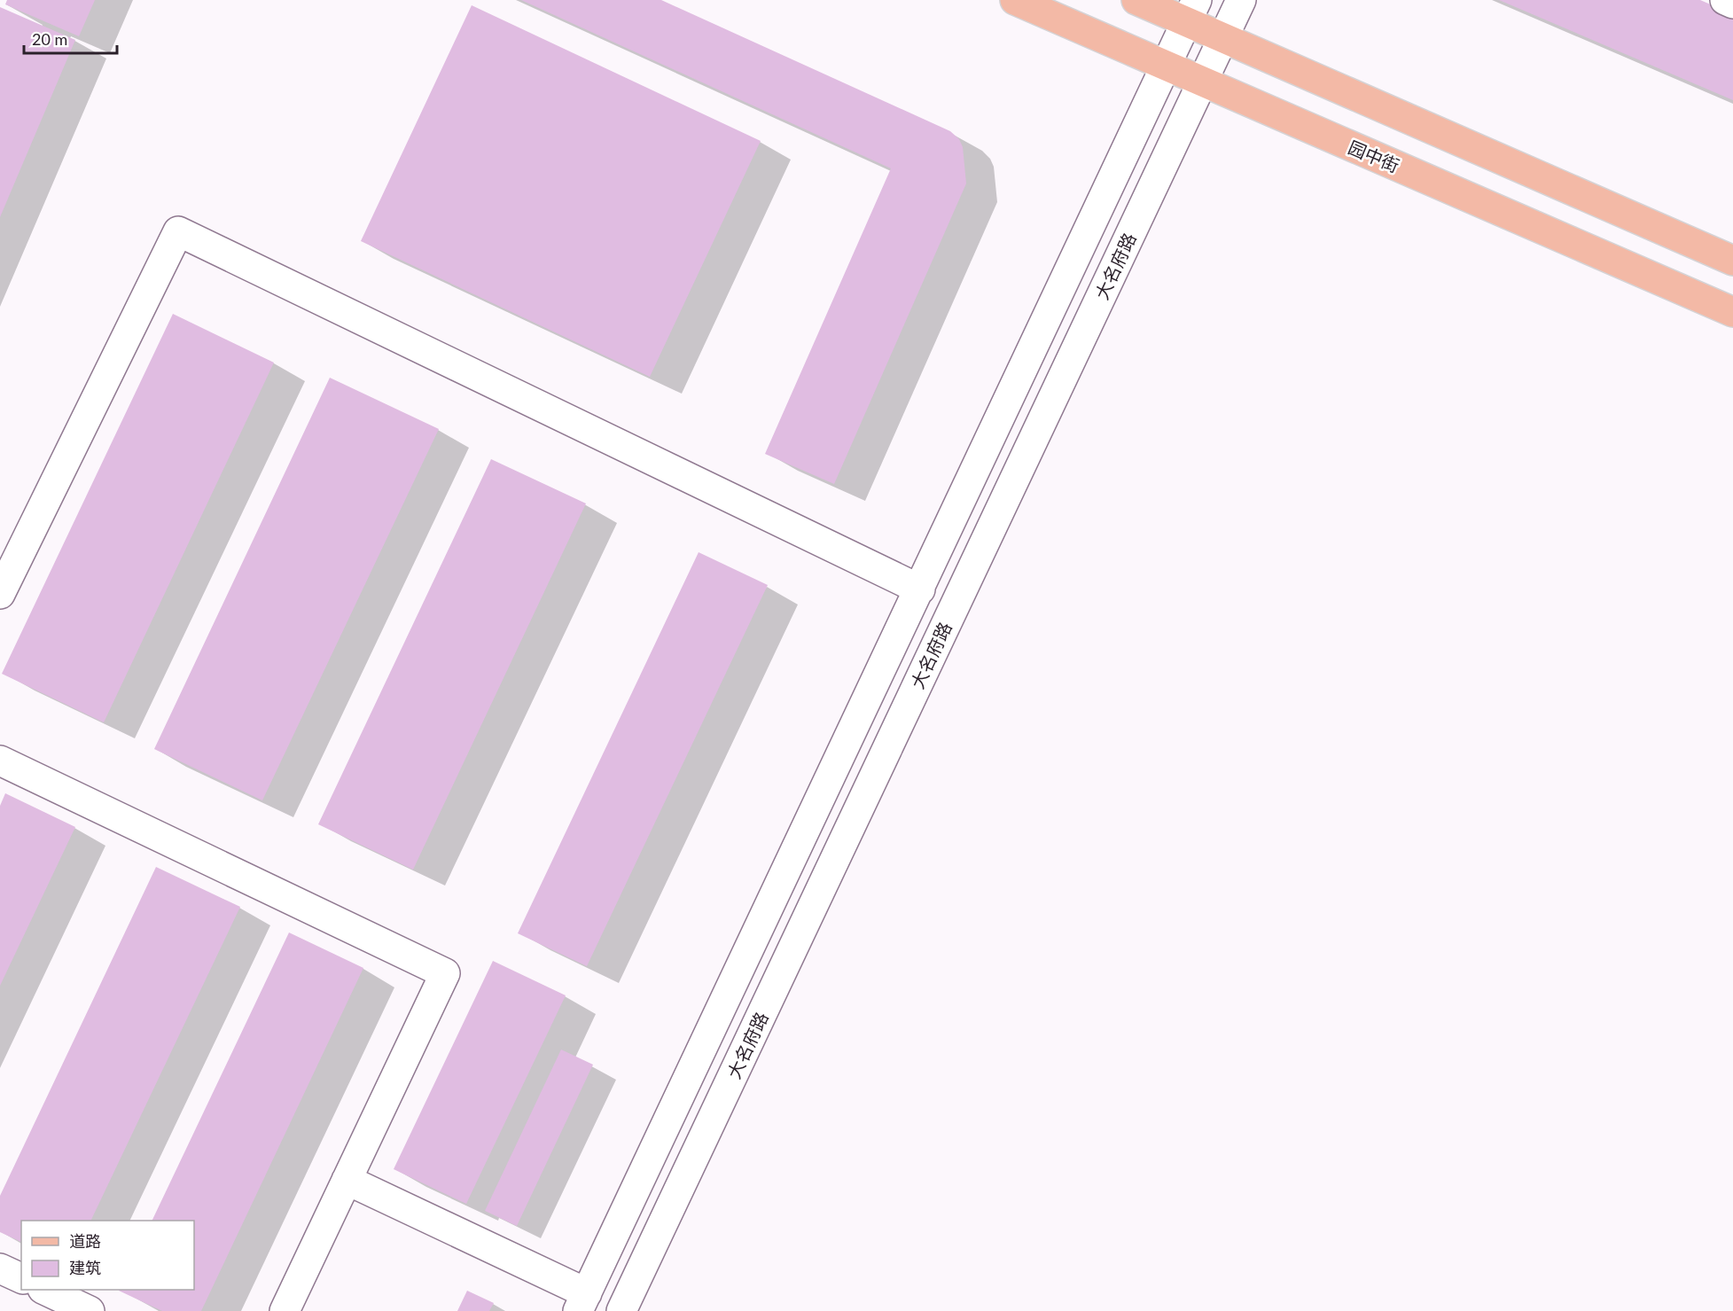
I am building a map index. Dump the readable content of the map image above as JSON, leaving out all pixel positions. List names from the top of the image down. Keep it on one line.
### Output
{"streets":{"main road":["园中街"],"street":["大名府路"]},"crossings":[["园中街","大名府路"]],"legend":["道路","建筑"],"scale_bar":"20 m"}
